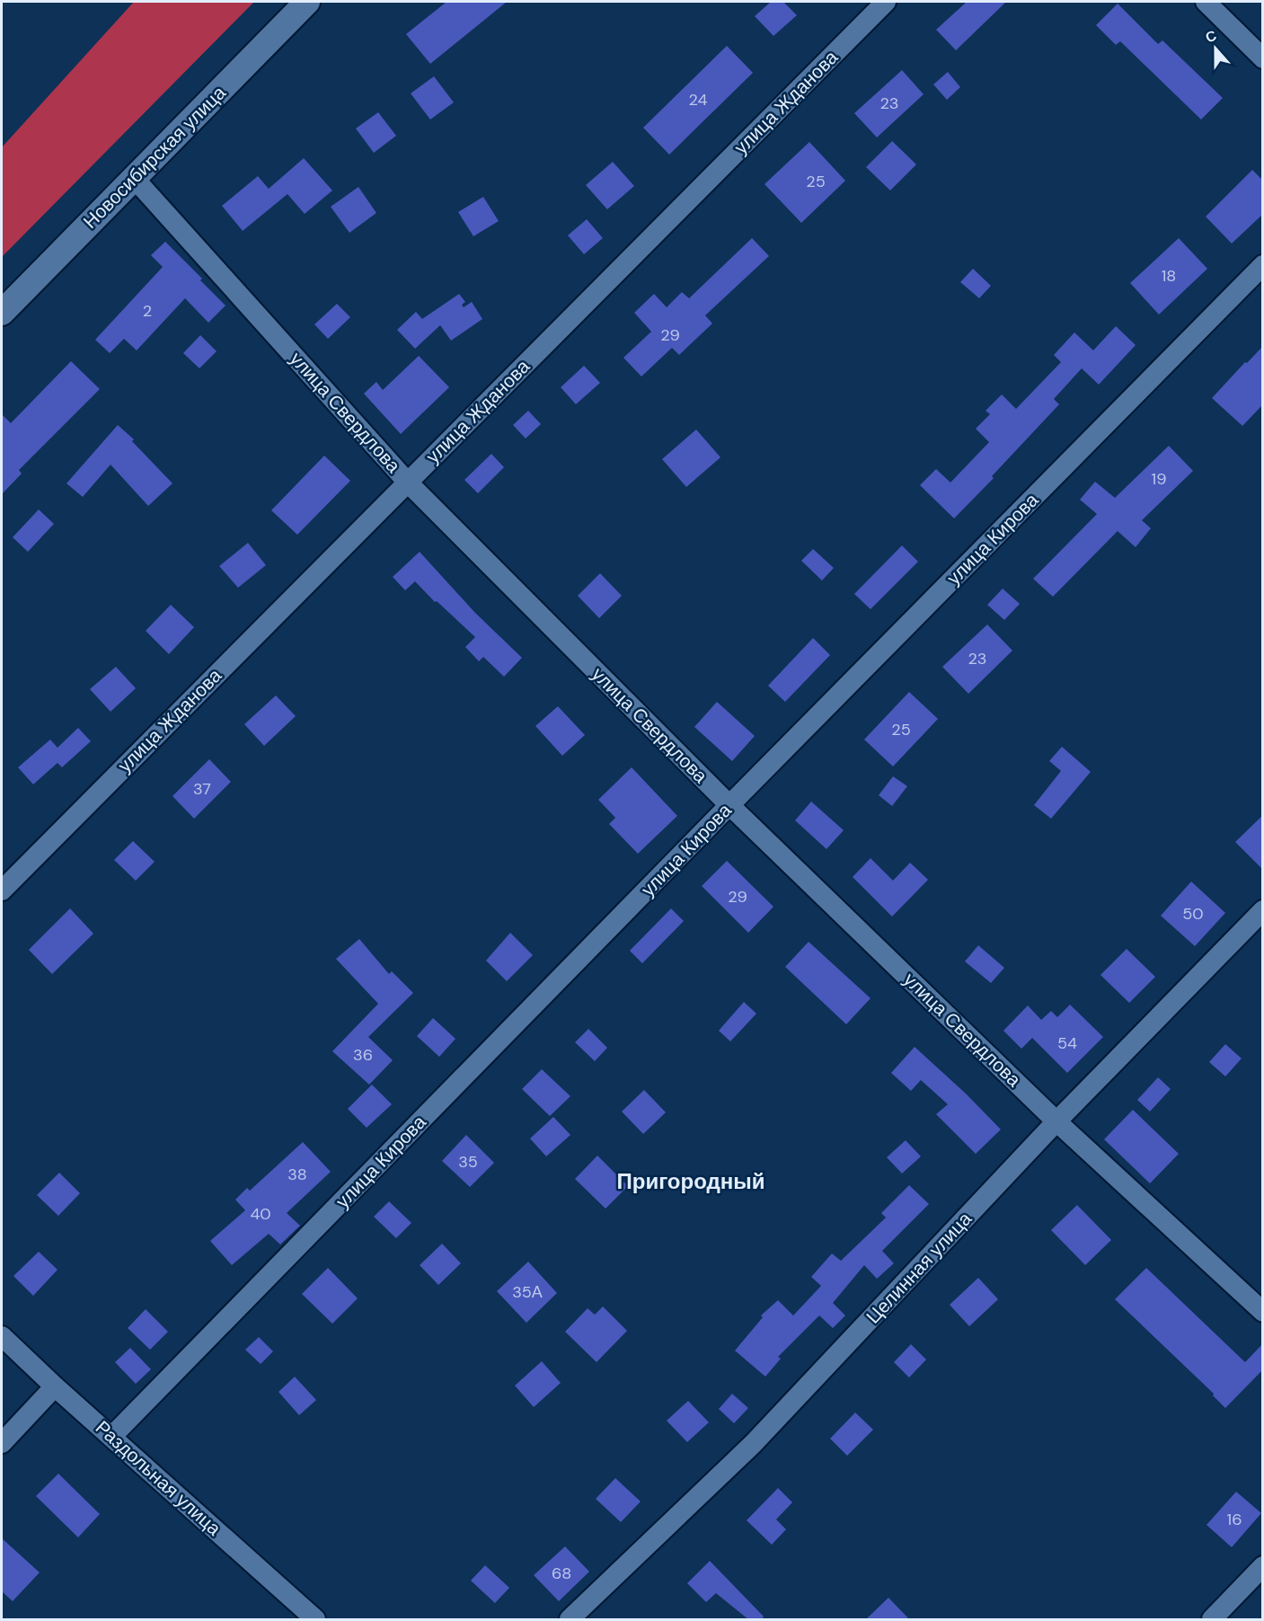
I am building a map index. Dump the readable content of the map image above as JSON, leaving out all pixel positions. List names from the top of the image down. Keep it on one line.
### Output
{"streets":{"street":["улица Жданова","Новосибирская улица","улица Свердлова","улица Кирова","Целинная улица","Раздольная улица"]},"crossings":[["улица Жданова","улица Свердлова"],["Новосибирская улица","улица Свердлова"],["улица Свердлова","улица Кирова"],["улица Свердлова","Целинная улица"],["улица Кирова","Раздольная улица"]],"districts":["Пригородный"],"house_numbers":["24","23","25","18","2","29","19","23","25","37","29","50","54","36","35","38","40","35А","16","68"],"north":"top"}
